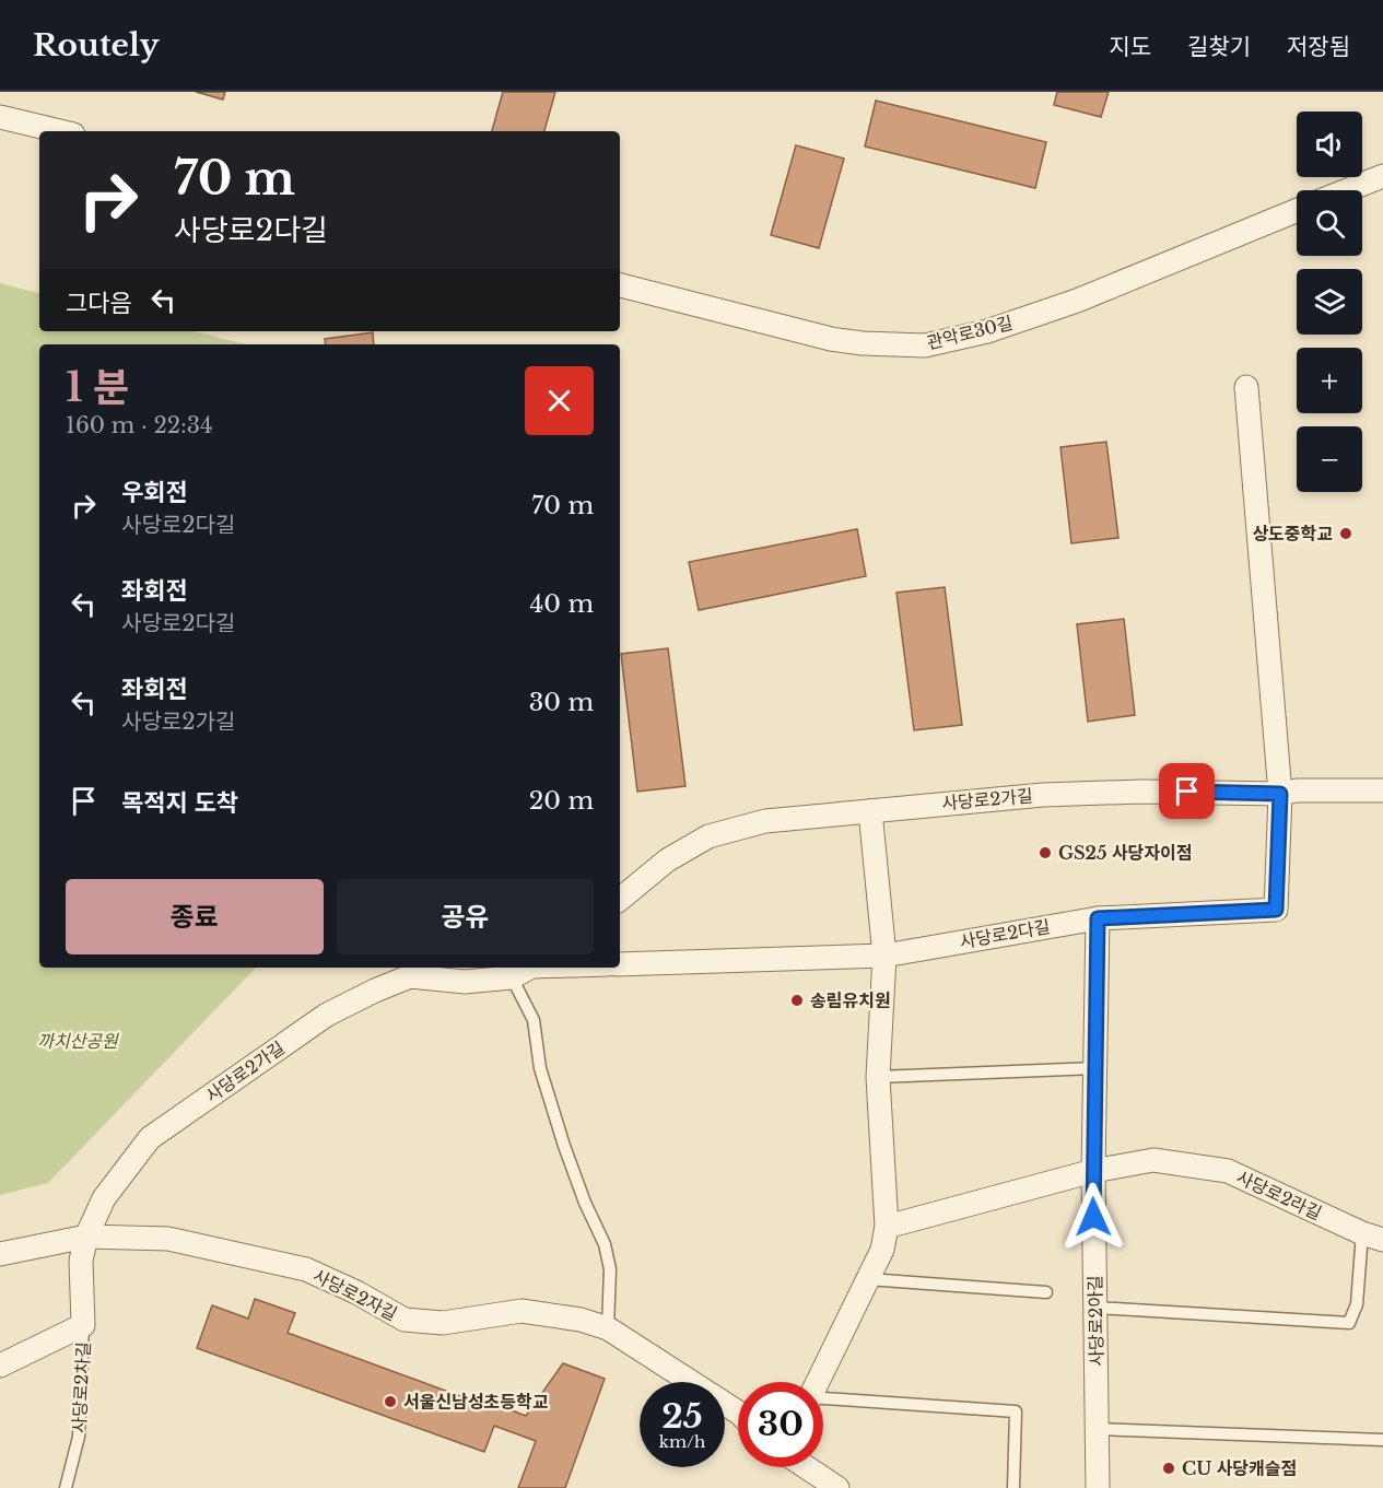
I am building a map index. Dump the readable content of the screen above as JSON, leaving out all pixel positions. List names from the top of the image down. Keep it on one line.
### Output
{"streets":{"street":["관악로30길","사당로2가길","사당로2다길","사당로2라길","사당로2자길","사당로2아길","사당로2차길"]},"crossings":[["사당로2가길","사당로2다길"],["사당로2가길","사당로2자길"],["사당로2가길","사당로2차길"],["사당로2다길","사당로2아길"],["사당로2라길","사당로2아길"],["사당로2자길","사당로2차길"]],"parks":["까치산공원"],"places":["상도중학교","GS25 사당자이점","송림유치원","서울신남성초등학교","CU 사당캐슬점"],"page":{"header":"Routely","nav":["지도","길찾기","저장됨"],"map_buttons":["+","−"],"turn":["70 m","사당로2다길"],"then":"그다음","heading":["1 분","160 m · 22:34"],"list":[{"name":"우회전","note":"사당로2다길","value":"70 m"},{"name":"좌회전","note":"사당로2다길","value":"40 m"},{"name":"좌회전","note":"사당로2가길","value":"30 m"},{"name":"목적지 도착","value":"20 m"}],"buttons":["종료","공유"],"speed":"25 km/h","limit":"30"}}
